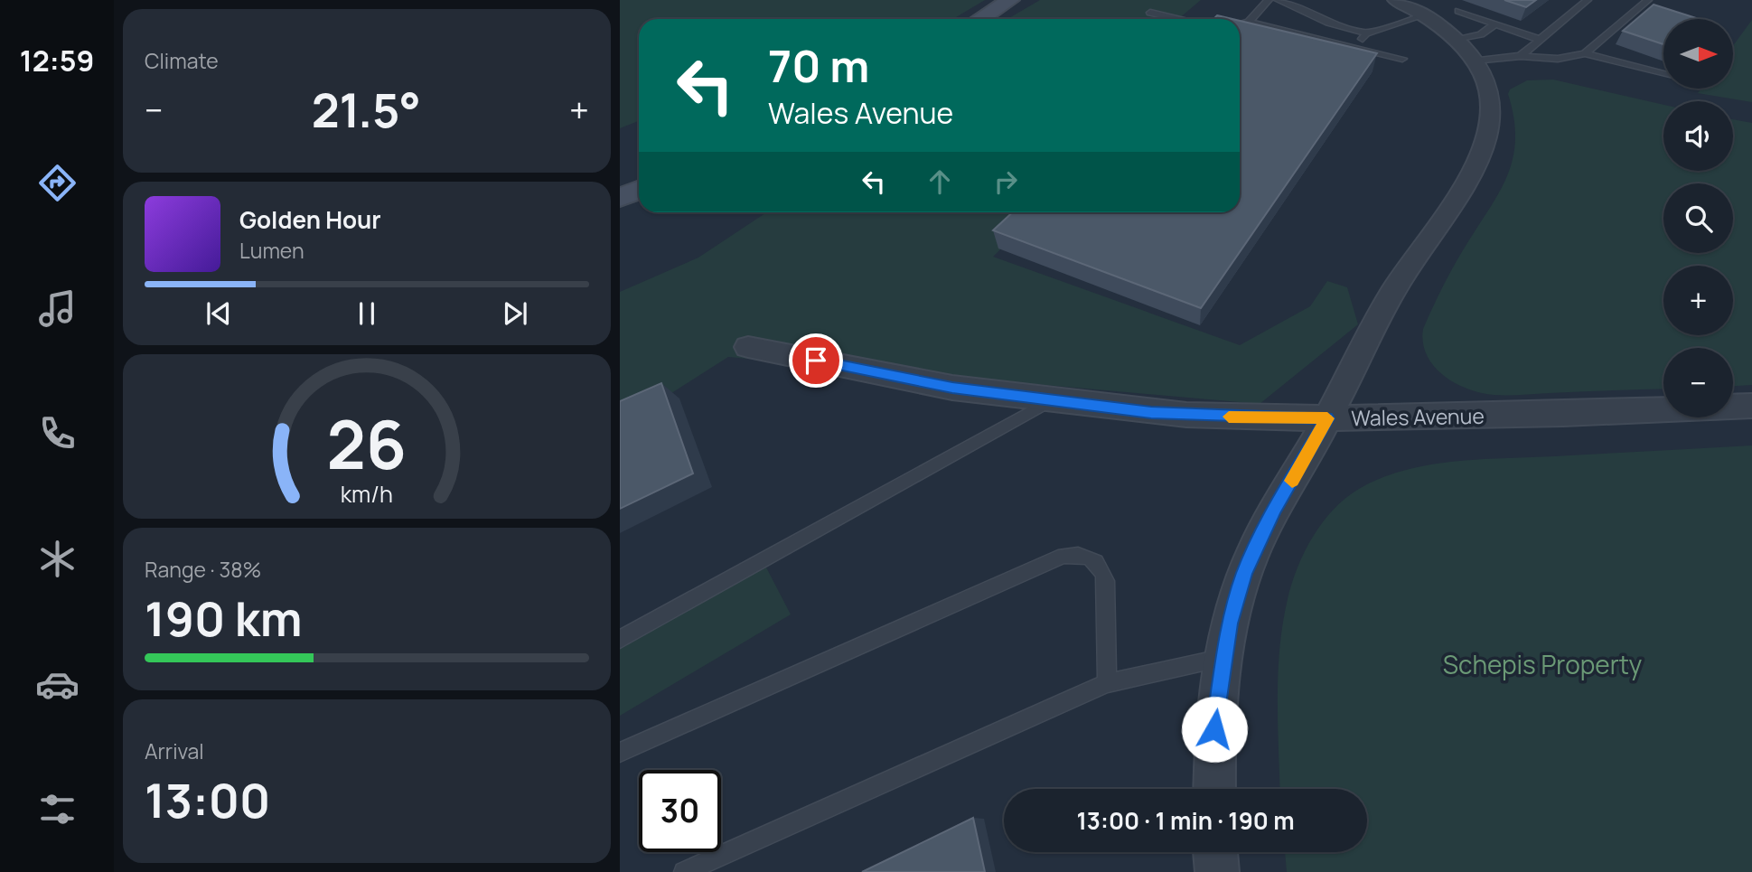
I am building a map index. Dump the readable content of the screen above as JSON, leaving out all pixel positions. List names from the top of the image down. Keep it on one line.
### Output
{"streets":{"street":["Wales Avenue"]},"parks":["Schepis Property"],"north":"right","page":{"tabs":"12:59","tile":["Climate",["Range · 38%","190 km"],["Arrival","13:00"]],"map_buttons":["+","−"],"turn":["70 m","Wales Avenue"],"heat":["−","21.5°","+"],"song":["Golden Hour","Lumen"],"limit":"30","trip":"13:00 · 1 min · 190 m","gauge":["26","km/h"]}}
